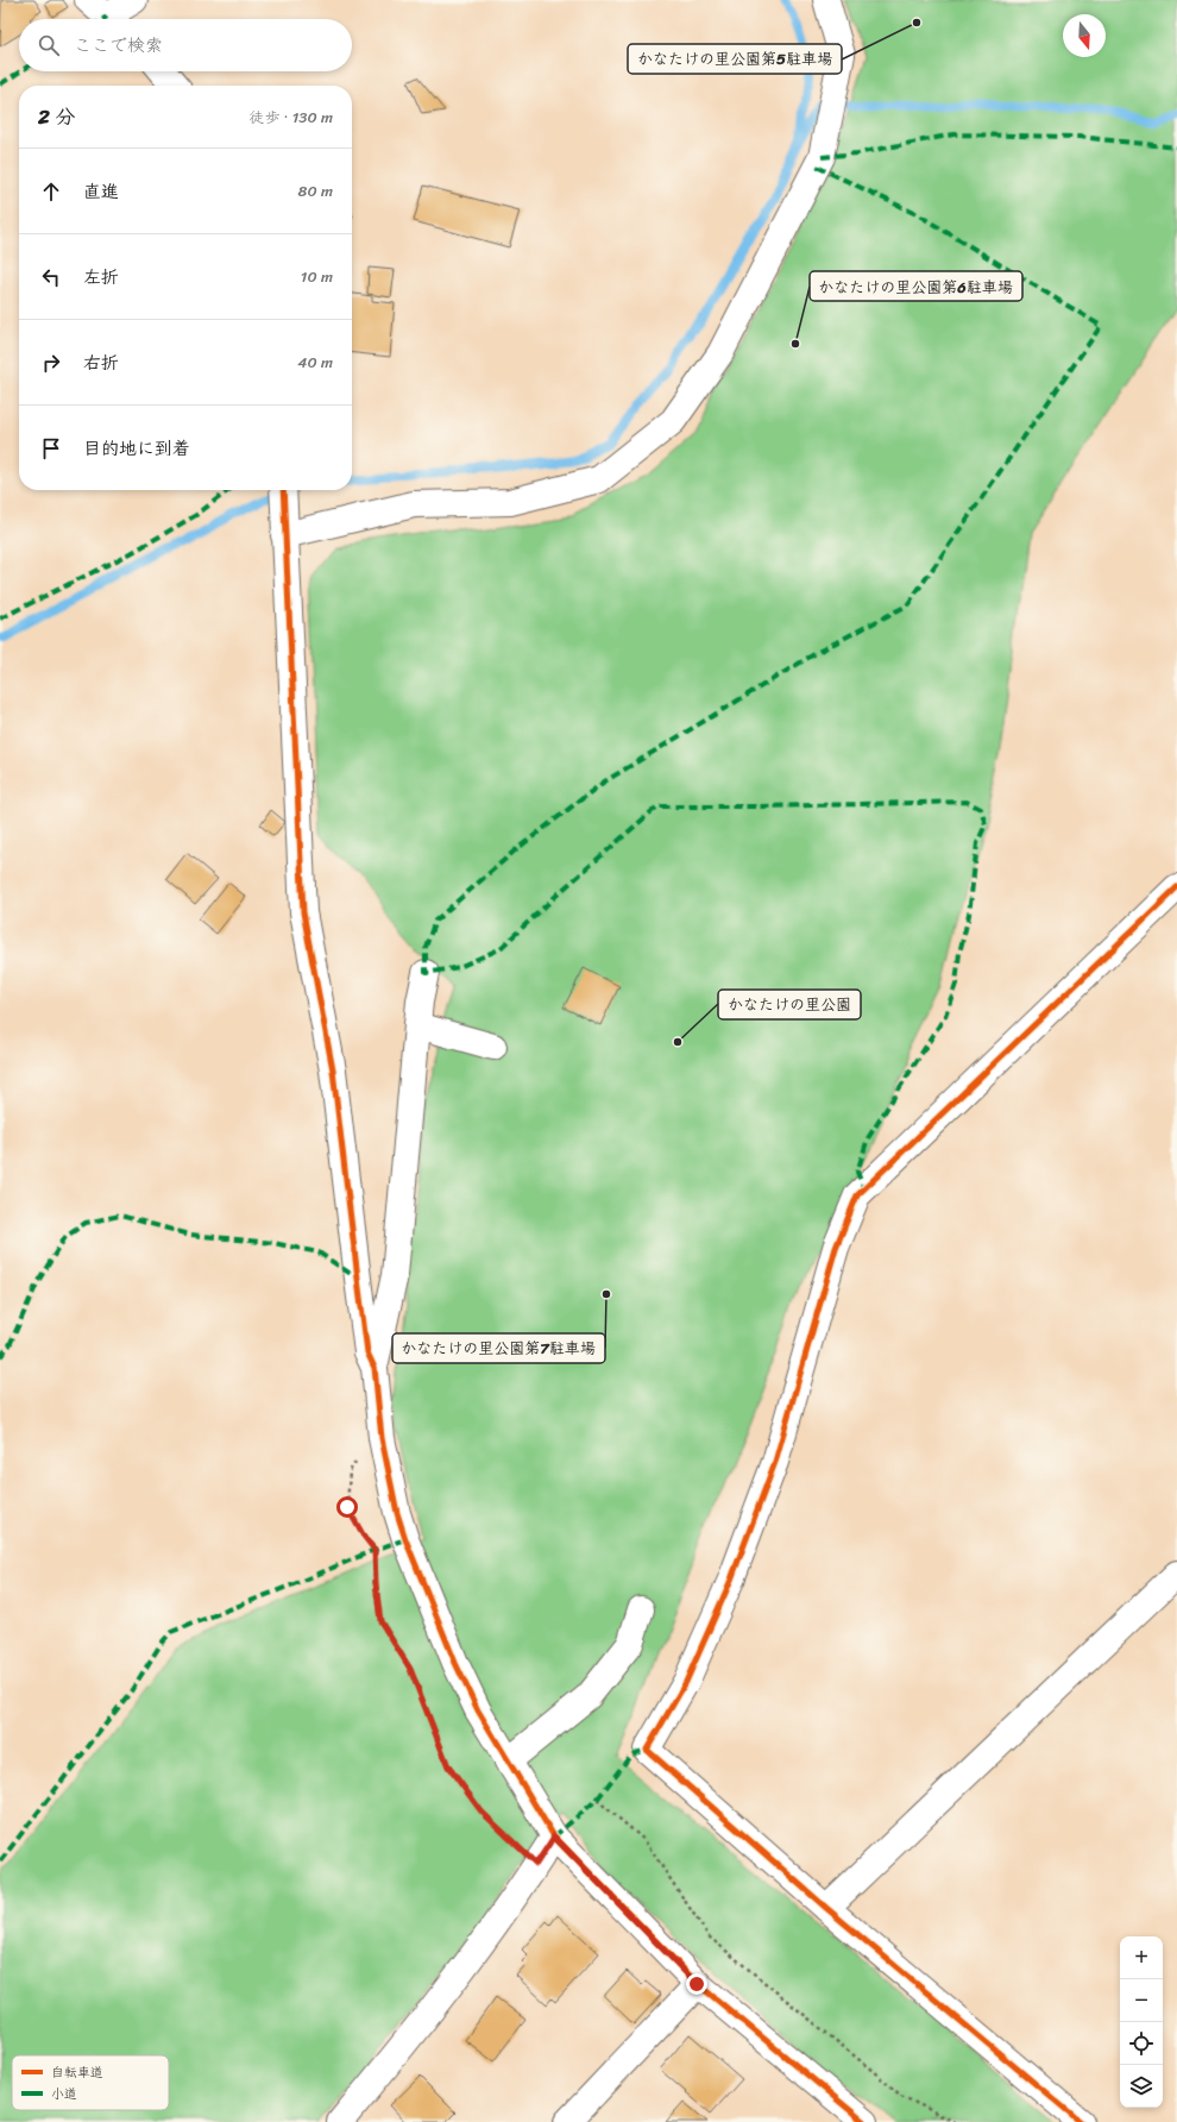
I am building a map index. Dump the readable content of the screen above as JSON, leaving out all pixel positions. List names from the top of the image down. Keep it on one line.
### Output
{"places":["かなたけの里公園第5駐車場","かなたけの里公園第6駐車場","かなたけの里公園","かなたけの里公園第7駐車場"],"legend":["自転車道","小道"],"north":"bottom","page":{"search":"ここで検索","heading":["2 分","徒歩 · 130 m"],"list":[["直進","80 m"],["左折","10 m"],["右折","40 m"],"目的地に到着"],"map_buttons":["+","−"]}}
